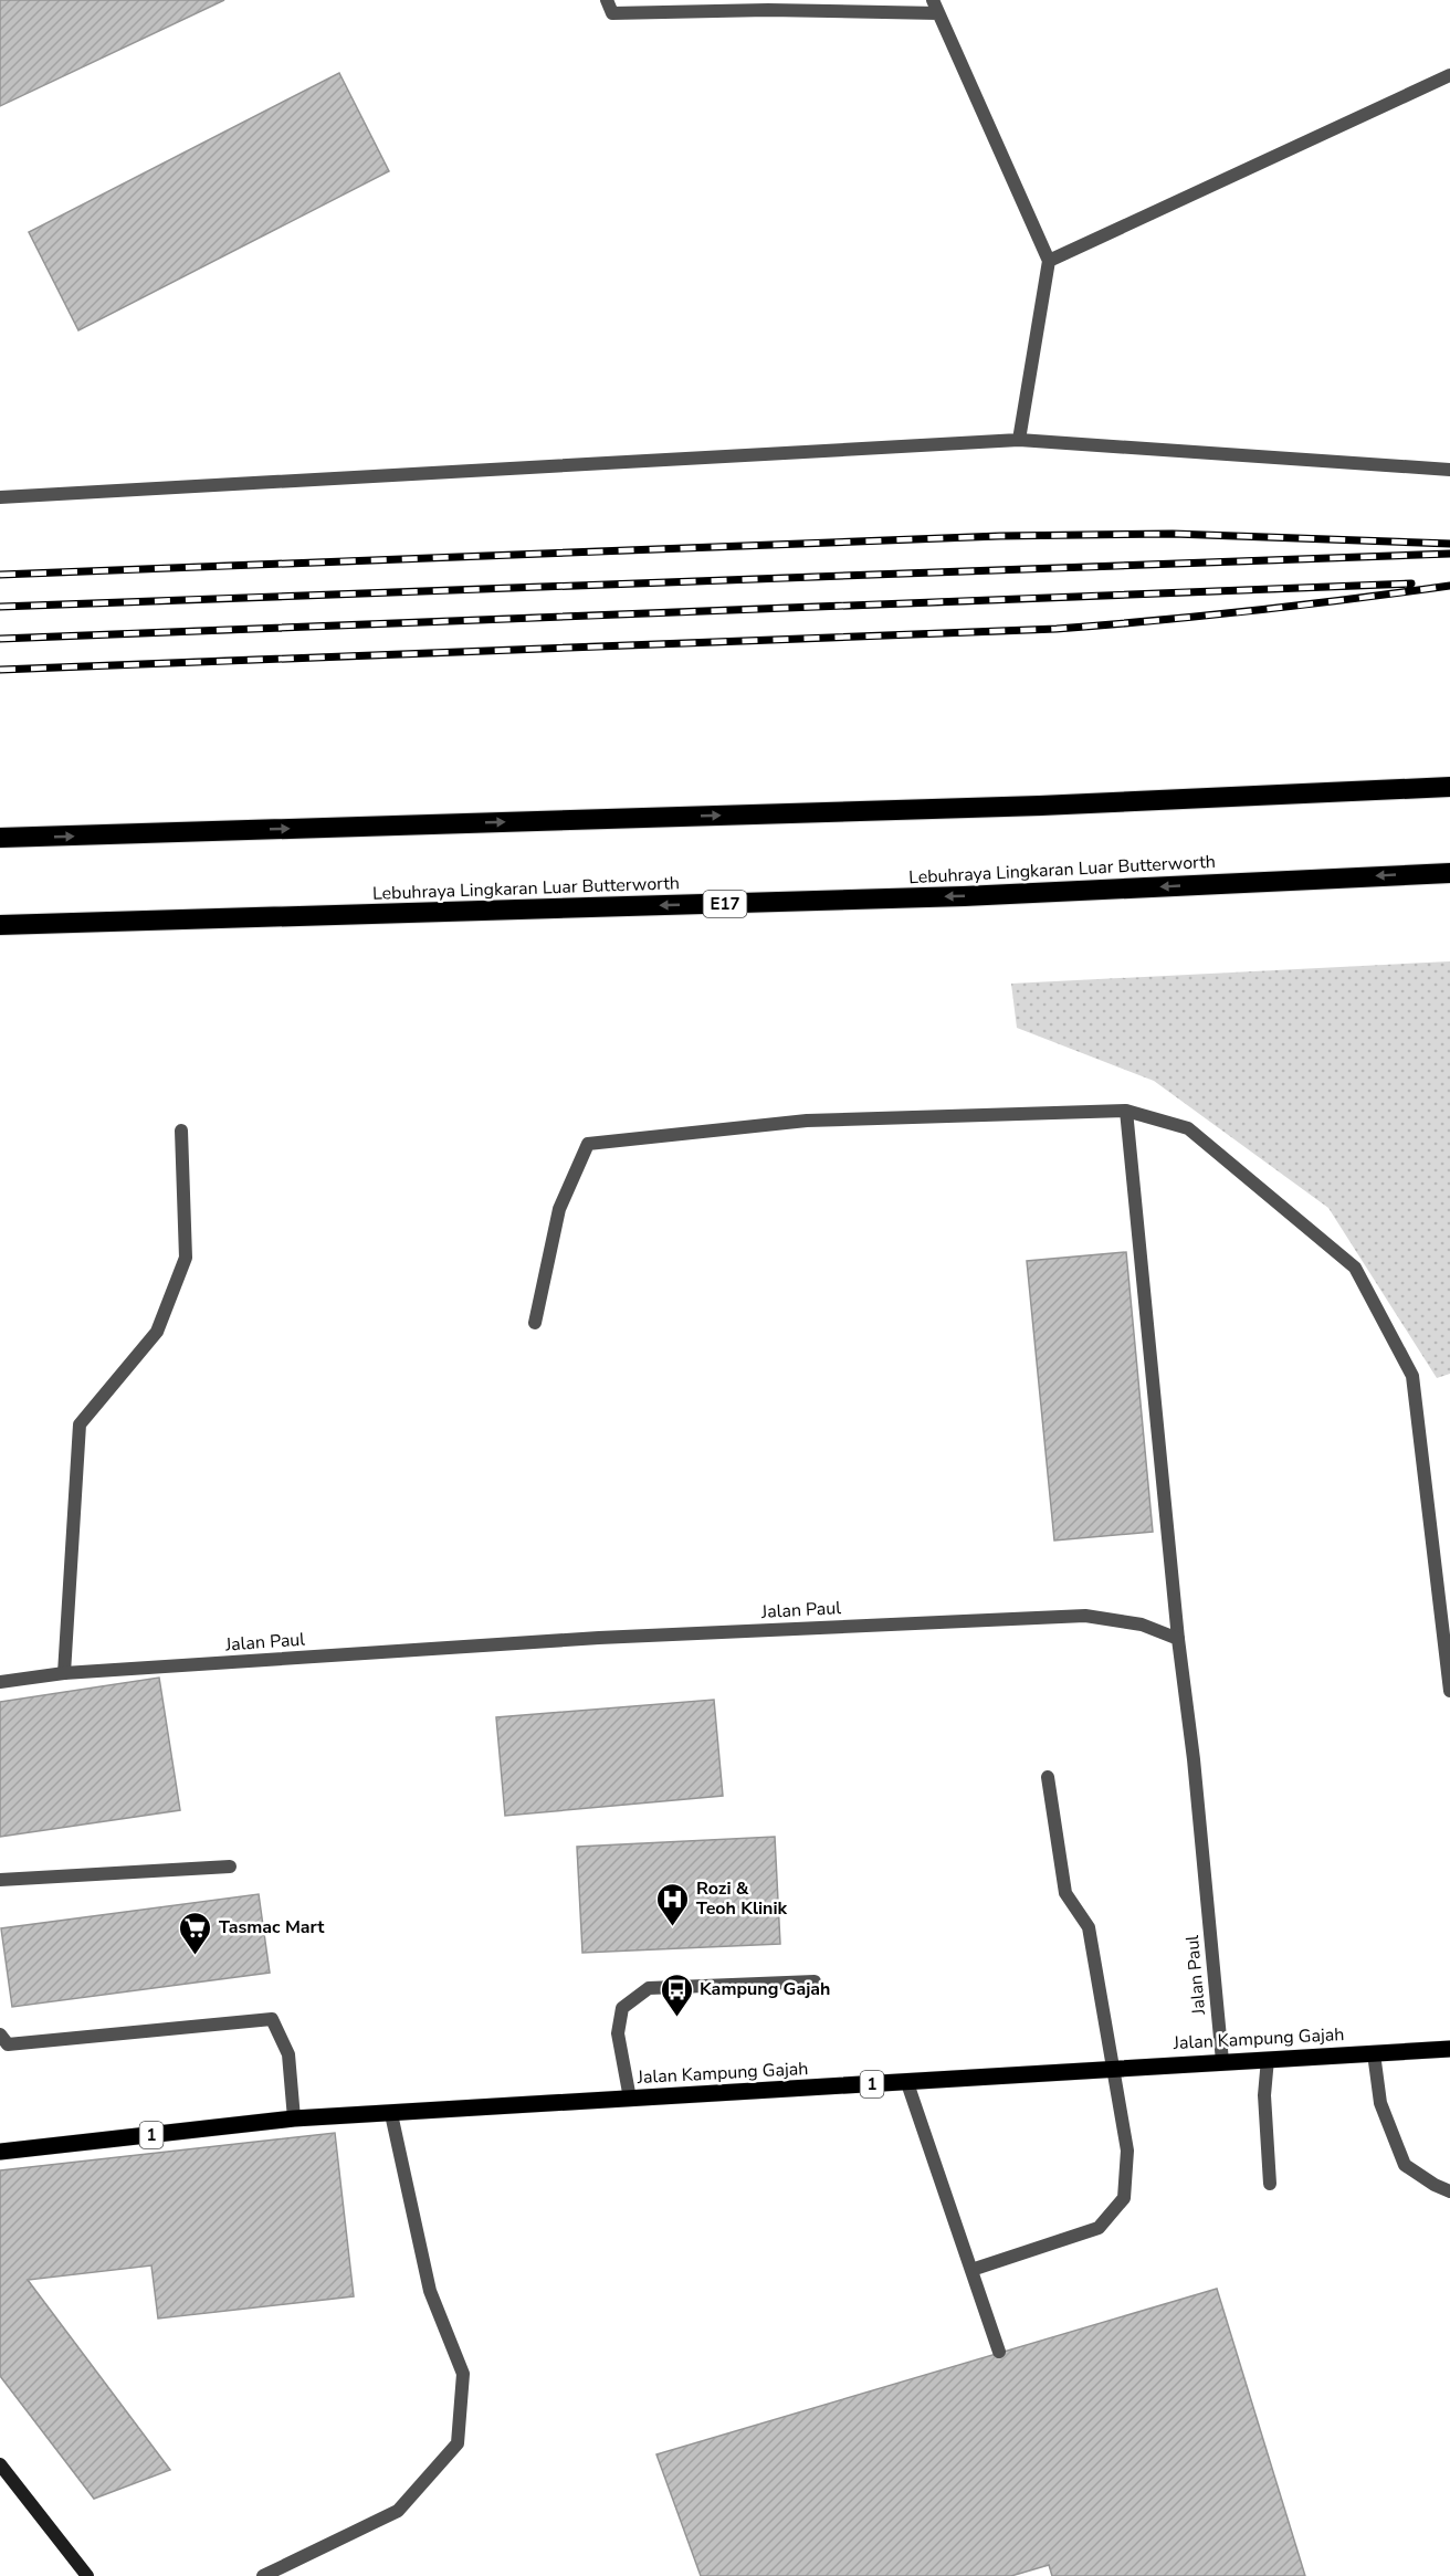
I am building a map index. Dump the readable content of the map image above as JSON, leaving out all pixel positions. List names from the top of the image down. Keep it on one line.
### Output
{"streets":{"highway":["Lebuhraya Lingkaran Luar Butterworth","E17"],"main road":["Jalan Kampung Gajah","1"],"street":["Jalan Paul"]},"crossings":[["Jalan Paul","Jalan Kampung Gajah"]],"places":{"hospital":["Rozi & Teoh Klinik"],"supermarket":["Tasmac Mart"],"bus stop":["Kampung Gajah"]}}
